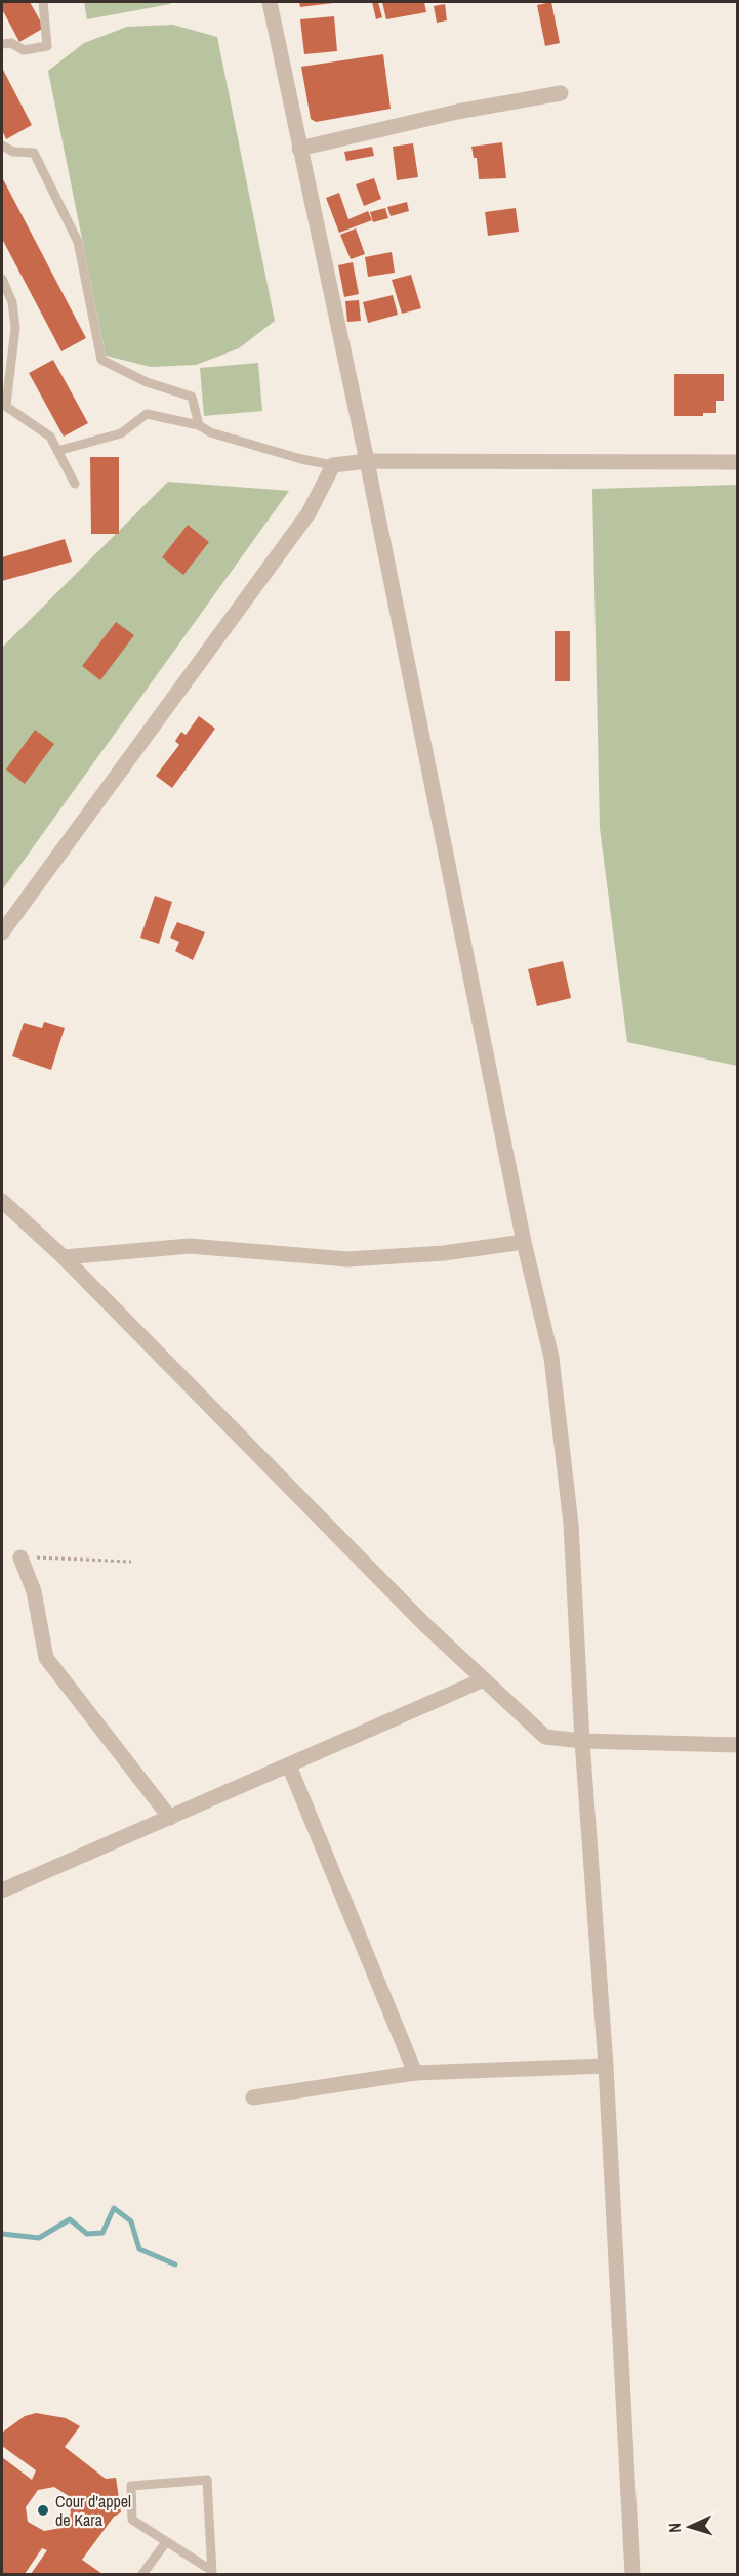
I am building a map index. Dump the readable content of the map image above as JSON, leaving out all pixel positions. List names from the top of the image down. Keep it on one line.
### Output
{"places":["Cour d'appel de Kara"],"north":"left"}
